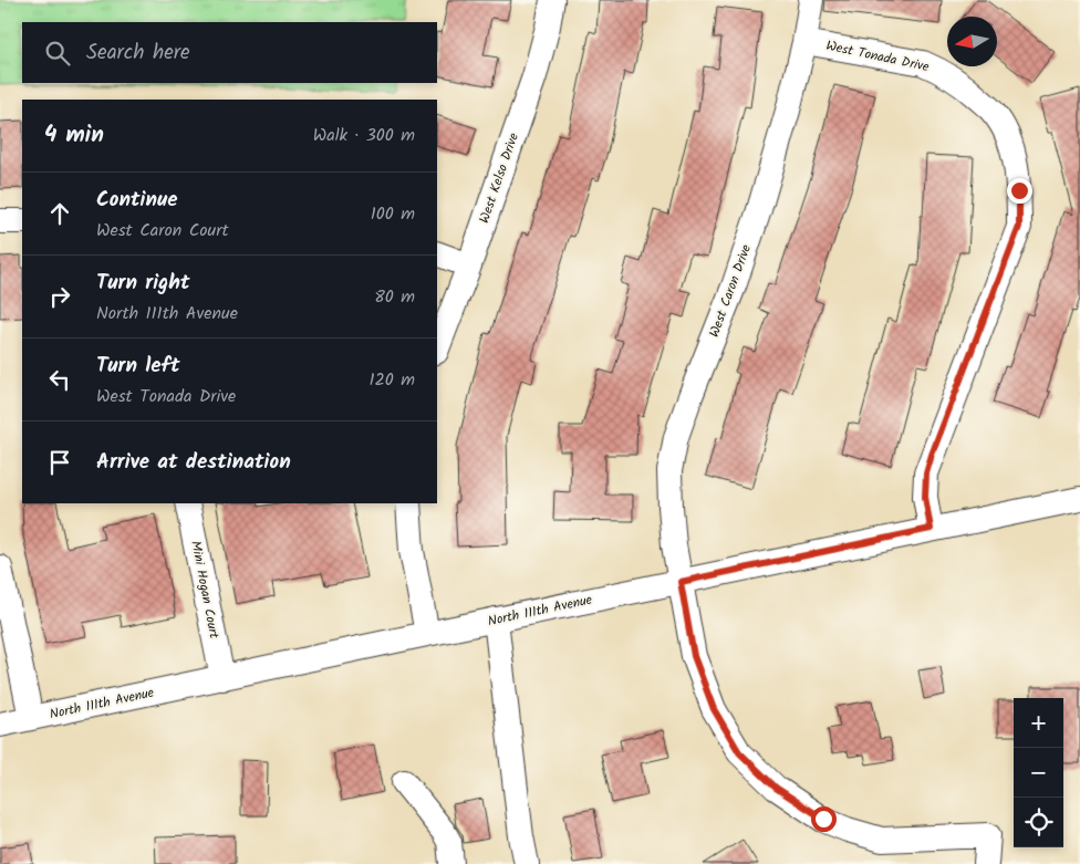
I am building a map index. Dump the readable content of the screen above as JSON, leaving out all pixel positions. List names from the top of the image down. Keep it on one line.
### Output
{"streets":{"street":["West Tonada Drive","West Kelso Drive","West Caron Drive","Mini Hogan Court","North 111th Avenue"]},"crossings":[["West Tonada Drive","West Caron Drive"],["West Tonada Drive","North 111th Avenue"],["West Caron Drive","North 111th Avenue"],["Mini Hogan Court","North 111th Avenue"]],"north":"left","page":{"search":"Search here","heading":["4 min","Walk · 300 m"],"list":[["Continue","West Caron Court","100 m"],["Turn right","North 111th Avenue","80 m"],["Turn left","West Tonada Drive","120 m"],"Arrive at destination"],"map_buttons":["+","−"]}}
